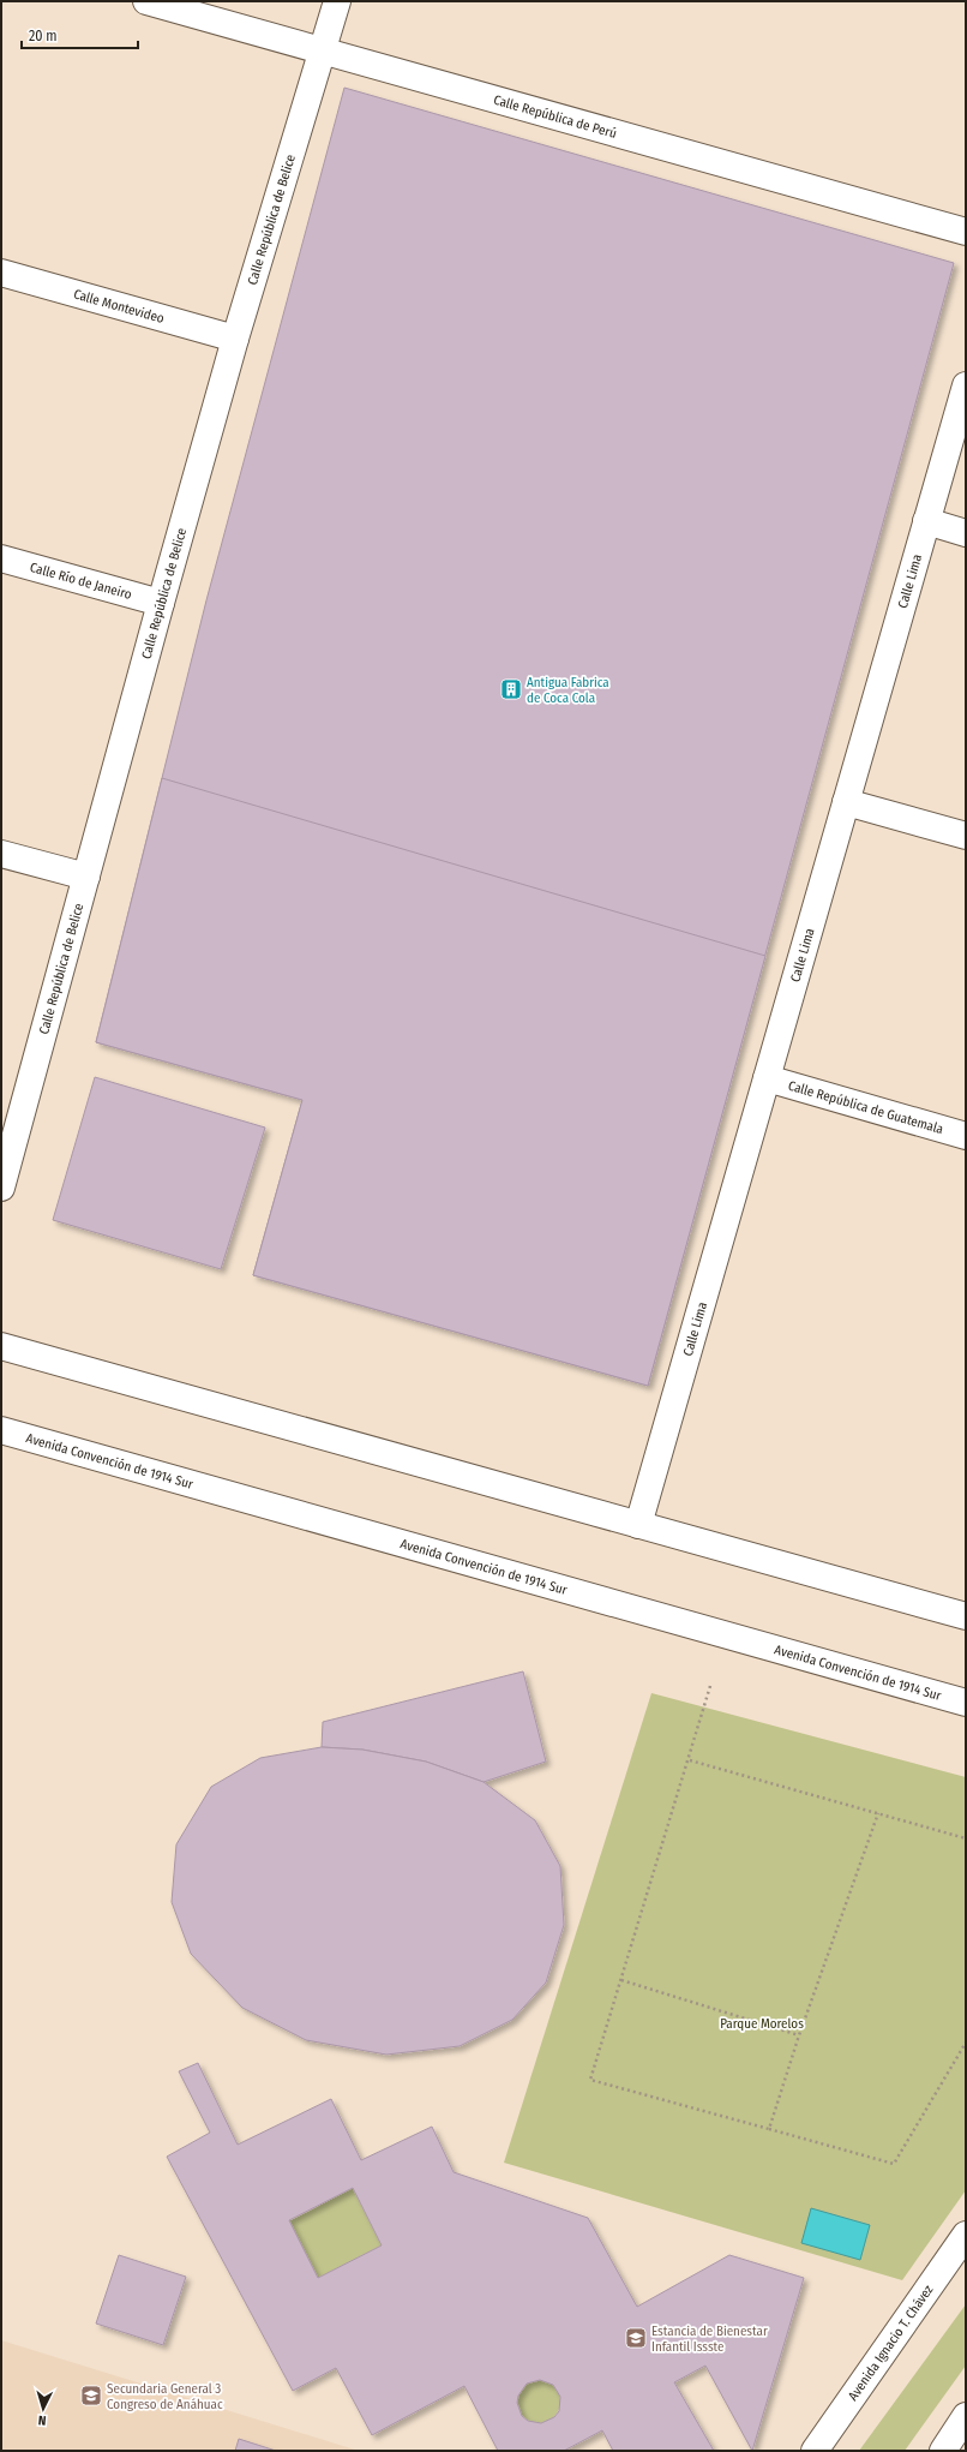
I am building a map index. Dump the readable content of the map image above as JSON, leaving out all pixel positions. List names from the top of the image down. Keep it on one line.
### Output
{"streets":{"street":["Calle República de Perú","Calle República de Belice","Calle Montevideo","Calle Río de Janeiro","Calle Lima","Calle República de Guatemala","Avenida Convención de 1914 Sur","Avenida Ignacio T. Chávez"]},"crossings":[["Calle República de Perú","Calle República de Belice"],["Calle República de Belice","Calle Montevideo"],["Calle República de Belice","Calle Río de Janeiro"],["Calle Lima","Calle República de Guatemala"]],"parks":["Parque Morelos"],"places":{"building":["Antigua Fabrica de Coca Cola"],"school or university":["Estancia de Bienestar Infantil Issste","Secundaria General 3 Congreso de Anáhuac"]},"scale_bar":"20 m","north":"bottom"}
